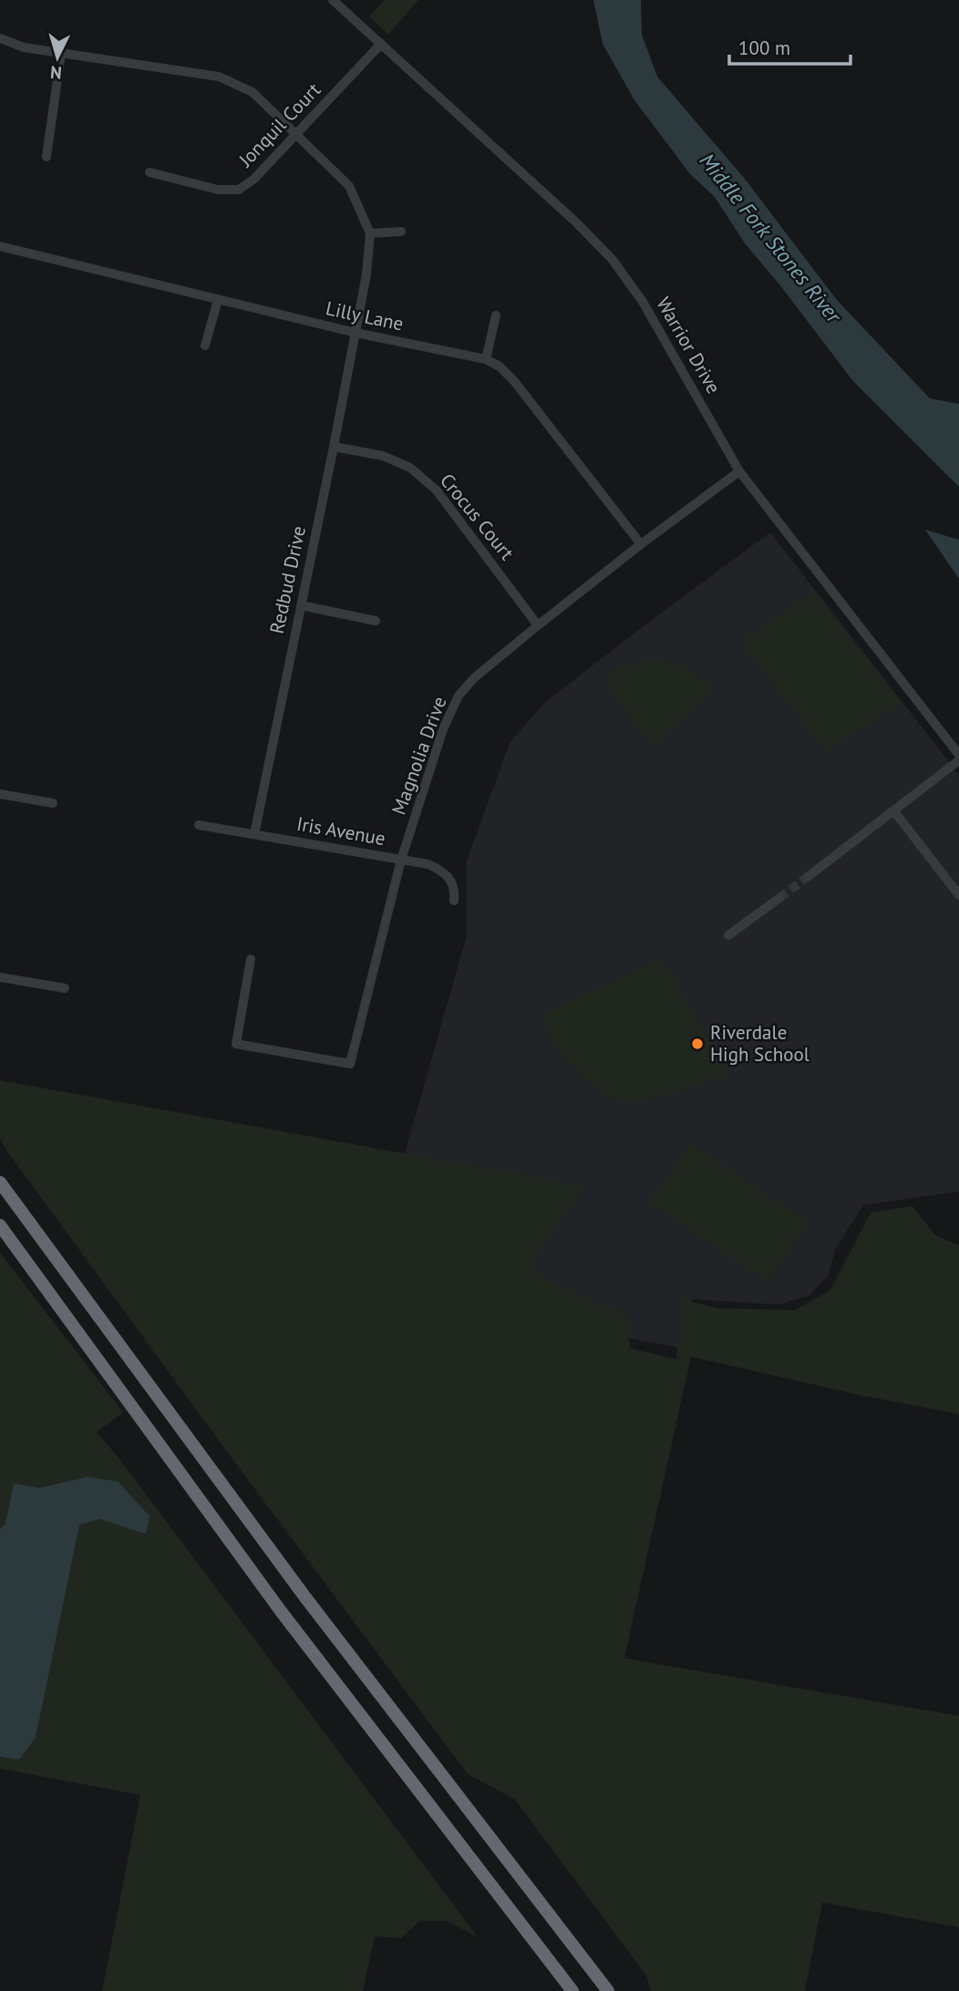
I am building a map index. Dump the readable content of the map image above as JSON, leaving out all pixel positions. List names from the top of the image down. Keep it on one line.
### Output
{"streets":{"street":["Jonquil Court","Lilly Lane","Warrior Drive","Crocus Court","Redbud Drive","Magnolia Drive","Iris Avenue"]},"crossings":[["Jonquil Court","Warrior Drive"],["Lilly Lane","Redbud Drive"],["Lilly Lane","Magnolia Drive"],["Warrior Drive","Magnolia Drive"],["Crocus Court","Redbud Drive"],["Crocus Court","Magnolia Drive"],["Redbud Drive","Iris Avenue"],["Magnolia Drive","Iris Avenue"]],"water":["Middle Fork Stones River"],"places":["Riverdale High School"],"scale_bar":"100 m","north":"bottom"}
